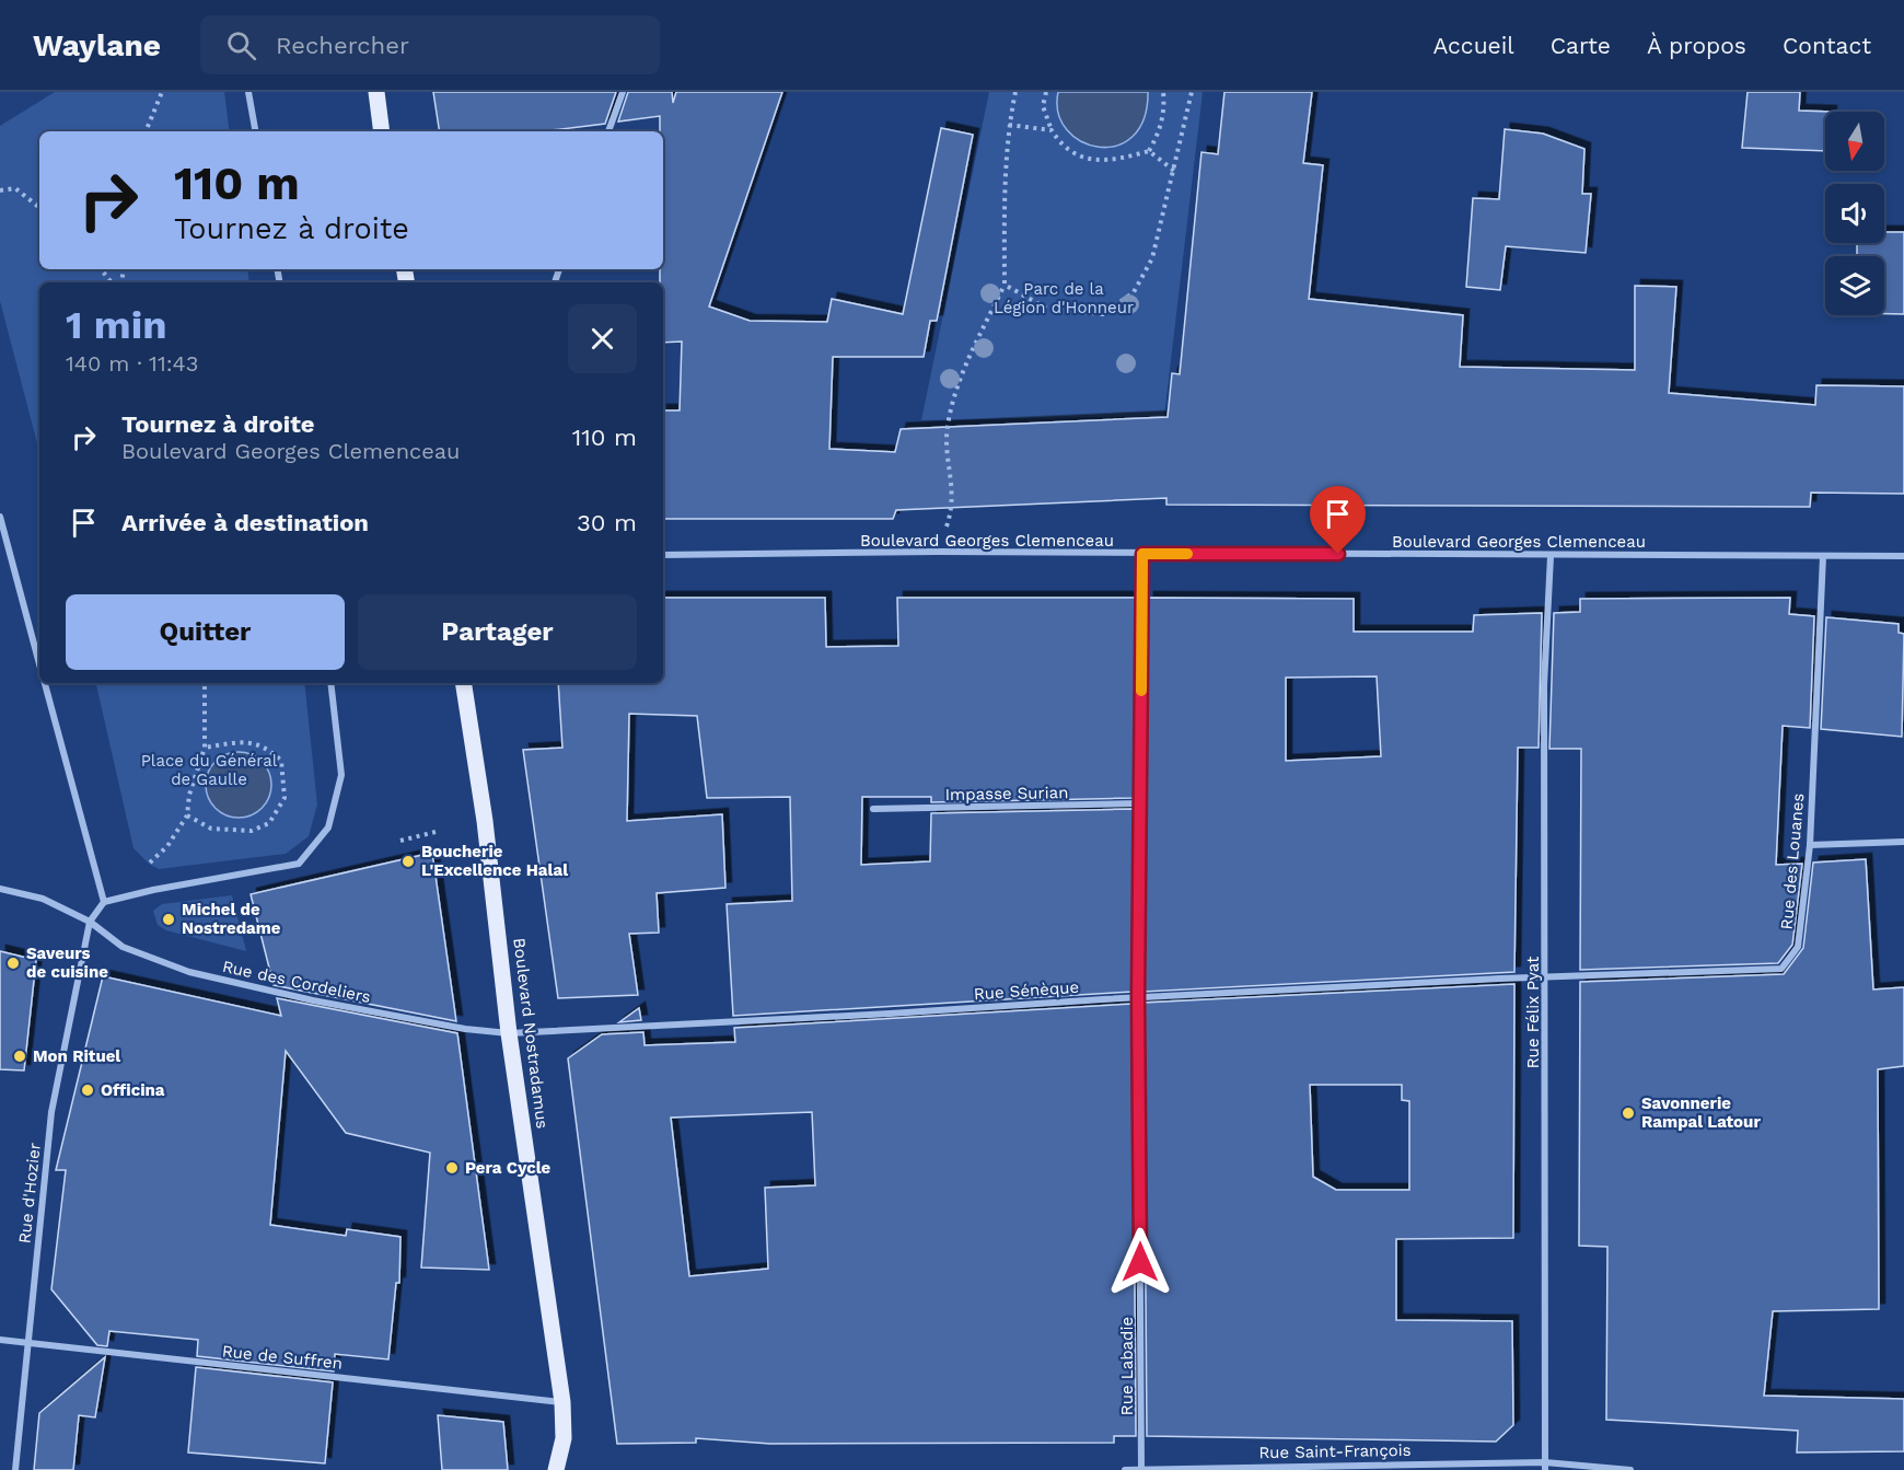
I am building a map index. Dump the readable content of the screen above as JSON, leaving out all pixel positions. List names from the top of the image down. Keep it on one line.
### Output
{"streets":{"main road":["Boulevard Nostradamus"],"street":["Boulevard Georges Clemenceau","Impasse Surian","Rue des Louanes","Rue des Cordeliers","Rue Sénèque","Rue Félix Pyat","Rue d'Hozier","Rue de Suffren","Rue Labadie","Rue Saint-François"]},"crossings":[["Boulevard Georges Clemenceau","Rue des Louanes"],["Boulevard Georges Clemenceau","Rue Félix Pyat"],["Boulevard Georges Clemenceau","Rue Labadie"],["Impasse Surian","Rue Labadie"],["Rue des Louanes","Rue Sénèque"],["Rue des Louanes","Rue Félix Pyat"],["Rue des Cordeliers","Rue Sénèque"],["Rue des Cordeliers","Boulevard Nostradamus"],["Rue des Cordeliers","Rue d'Hozier"],["Rue Sénèque","Rue Félix Pyat"],["Rue Sénèque","Boulevard Nostradamus"],["Rue Sénèque","Rue Labadie"],["Rue Félix Pyat","Rue Saint-François"],["Boulevard Nostradamus","Rue de Suffren"],["Rue d'Hozier","Rue de Suffren"],["Rue Labadie","Rue Saint-François"]],"parks":["Parc de la Légion d'Honneur","Place du Général de Gaulle"],"places":["Boucherie L'Excellence Halal","Michel de Nostredame","Saveurs de cuisine","Mon Rituel","Officina","Savonnerie Rampal Latour","Pera Cycle"],"north":"bottom","page":{"header":"Waylane","search":"Rechercher","nav":["Accueil","Carte","À propos","Contact"],"turn":["110 m","Tournez à droite"],"heading":["1 min","140 m · 11:43"],"list":[{"name":"Tournez à droite","note":"Boulevard Georges Clemenceau","value":"110 m"},{"name":"Arrivée à destination","value":"30 m"}],"buttons":["Quitter","Partager"]}}
